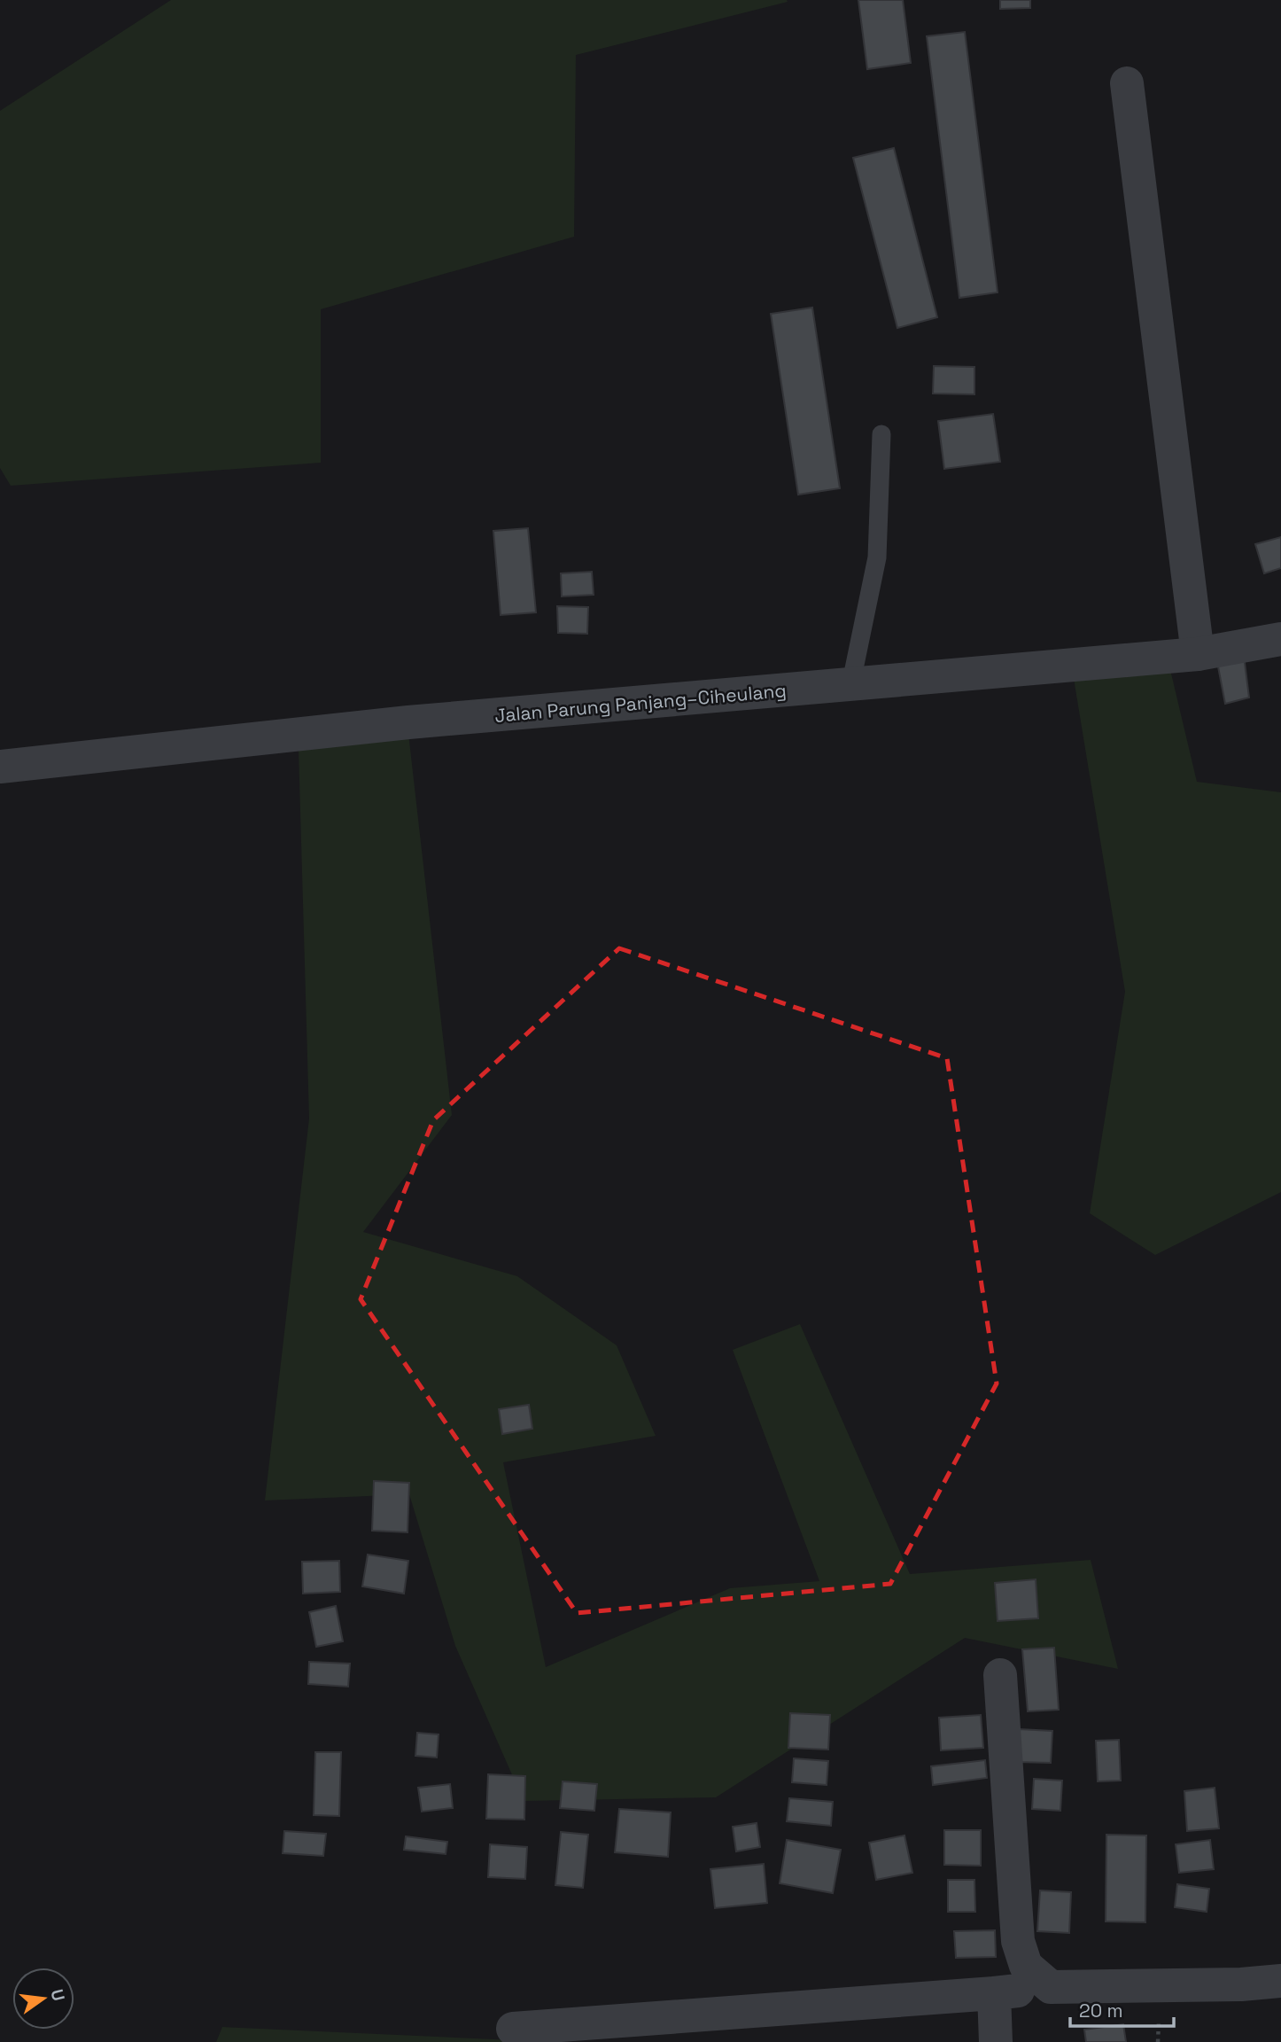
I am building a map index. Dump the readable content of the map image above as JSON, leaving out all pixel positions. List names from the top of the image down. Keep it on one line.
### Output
{"streets":{"street":["Jalan Parung Panjang–Ciheulang"]},"scale_bar":"20 m","north":"right"}
